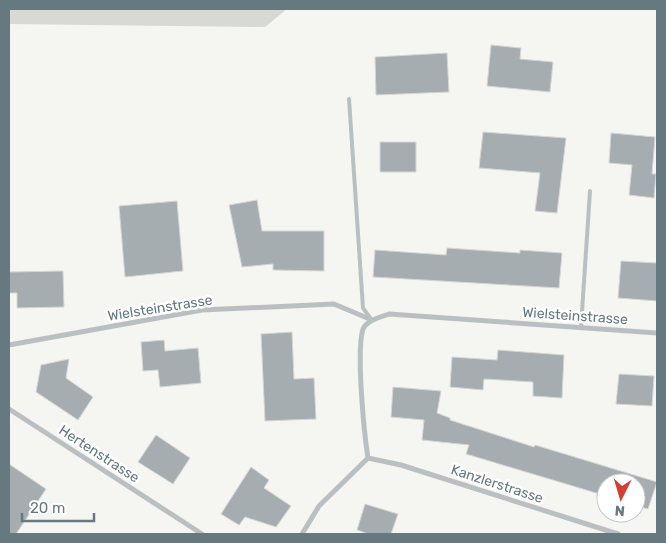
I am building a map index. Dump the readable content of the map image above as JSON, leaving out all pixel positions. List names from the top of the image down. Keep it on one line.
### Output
{"streets":{"street":["Wielsteinstrasse","Hertenstrasse","Kanzlerstrasse"]},"scale_bar":"20 m","north":"bottom"}
